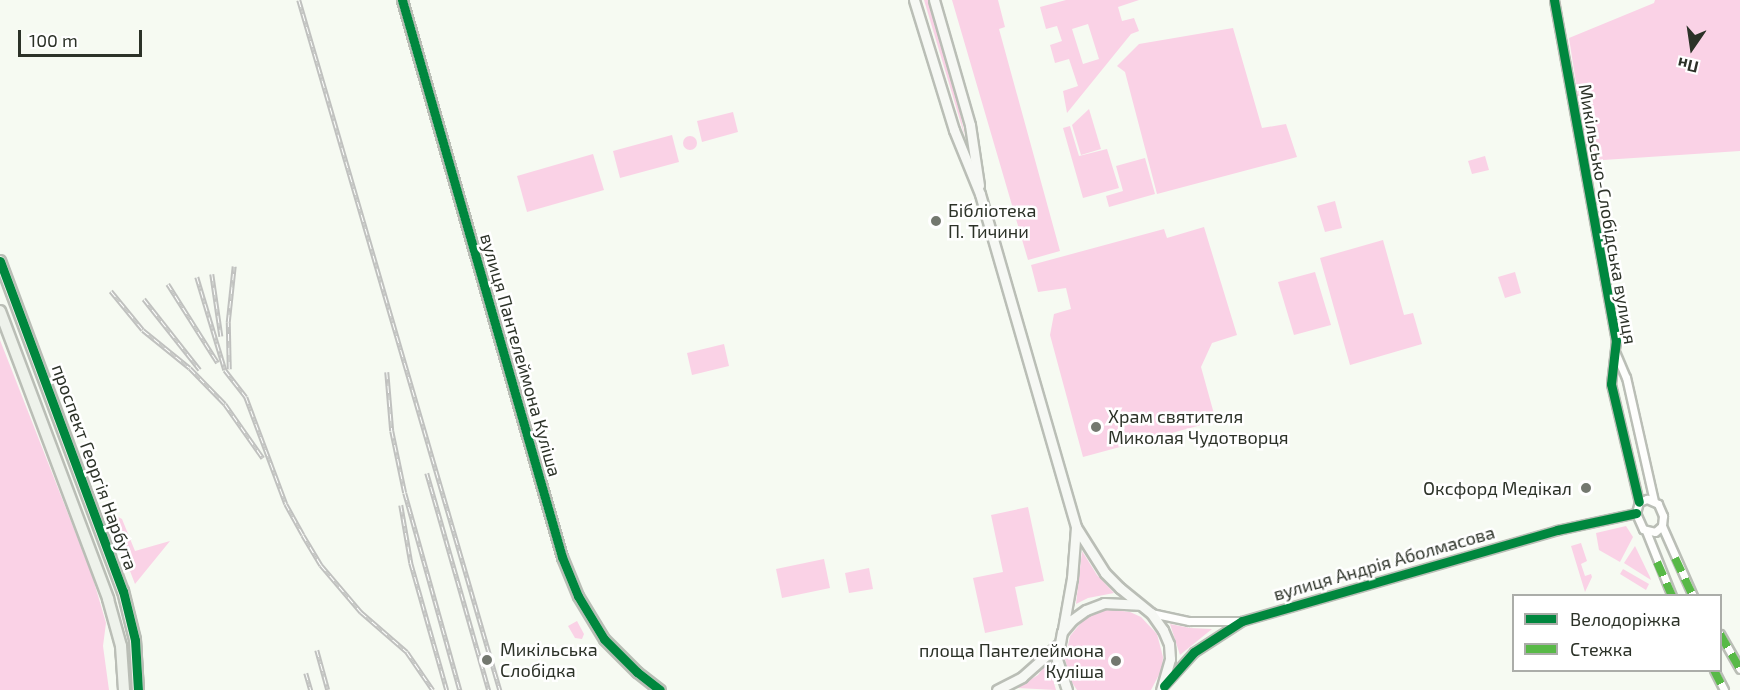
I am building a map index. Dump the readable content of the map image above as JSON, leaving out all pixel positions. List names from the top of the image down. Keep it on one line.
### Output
{"streets":{"main road":["вулиця Пантелеймона Куліша","проспект Георгія Нарбута"],"street":["Микільсько-Слобідська вулиця","вулиця Андрія Аболмасова"]},"crossings":[["Микільсько-Слобідська вулиця","вулиця Андрія Аболмасова"]],"places":["Бібліотека П. Тичини","Храм святителя Миколая Чудотворця","Оксфорд Медікал","Микільська Слобідка","площа Пантелеймона Куліша"],"legend":["Велодоріжка","Стежка"],"scale_bar":"100 m","north":"bottom"}
